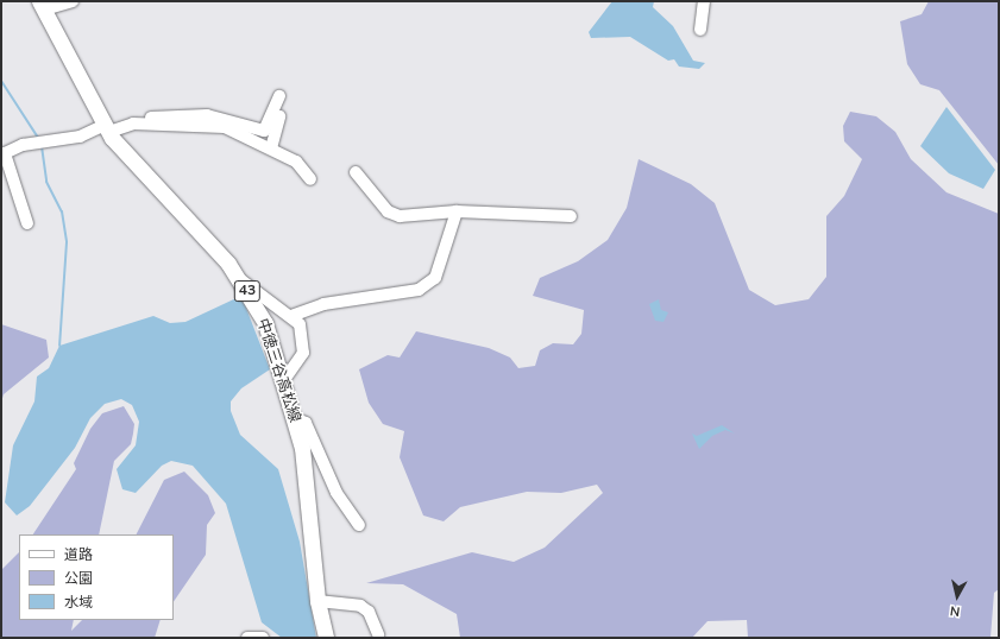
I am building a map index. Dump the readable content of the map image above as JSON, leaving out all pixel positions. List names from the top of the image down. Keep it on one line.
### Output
{"streets":{"main road":["43","中徳三谷高松線"]},"legend":["道路","公園","水域"],"north":"bottom"}
